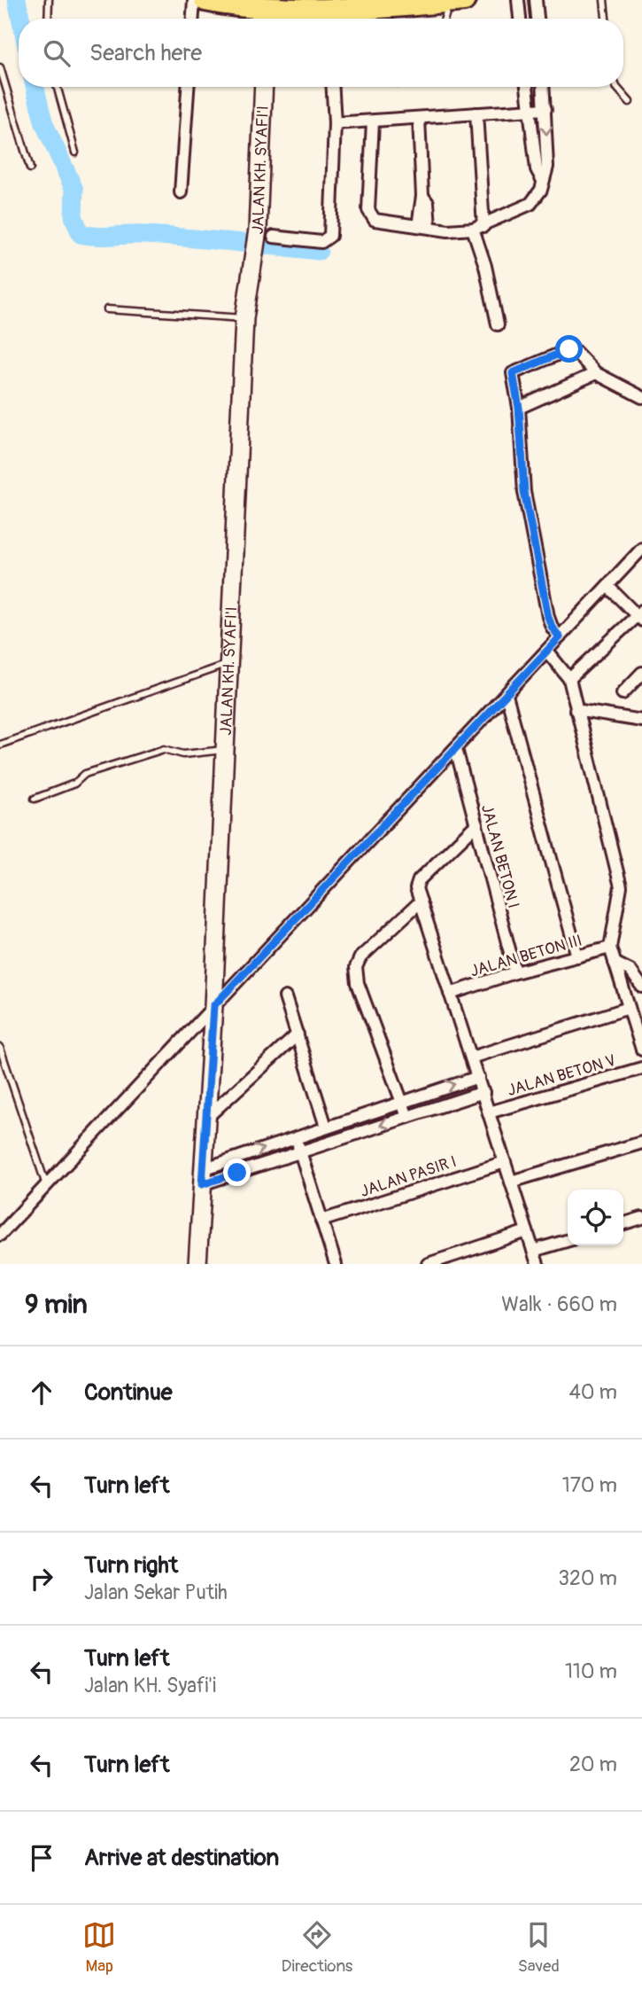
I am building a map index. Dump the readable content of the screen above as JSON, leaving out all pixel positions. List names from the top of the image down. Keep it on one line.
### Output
{"streets":{"main road":["JALAN KH. SYAFI'I"],"street":["JALAN BETON I","JALAN BETON III","JALAN BETON V","JALAN PASIR I"]},"crossings":[["JALAN BETON I","JALAN BETON III"]],"page":{"search":"Search here","heading":["9 min","Walk · 660 m"],"list":[["Continue","40 m"],["Turn left","170 m"],["Turn right","Jalan Sekar Putih","320 m"],["Turn left","Jalan KH. Syafi'i","110 m"],["Turn left","20 m"],"Arrive at destination"],"nav":["Map","Directions","Saved"]}}
